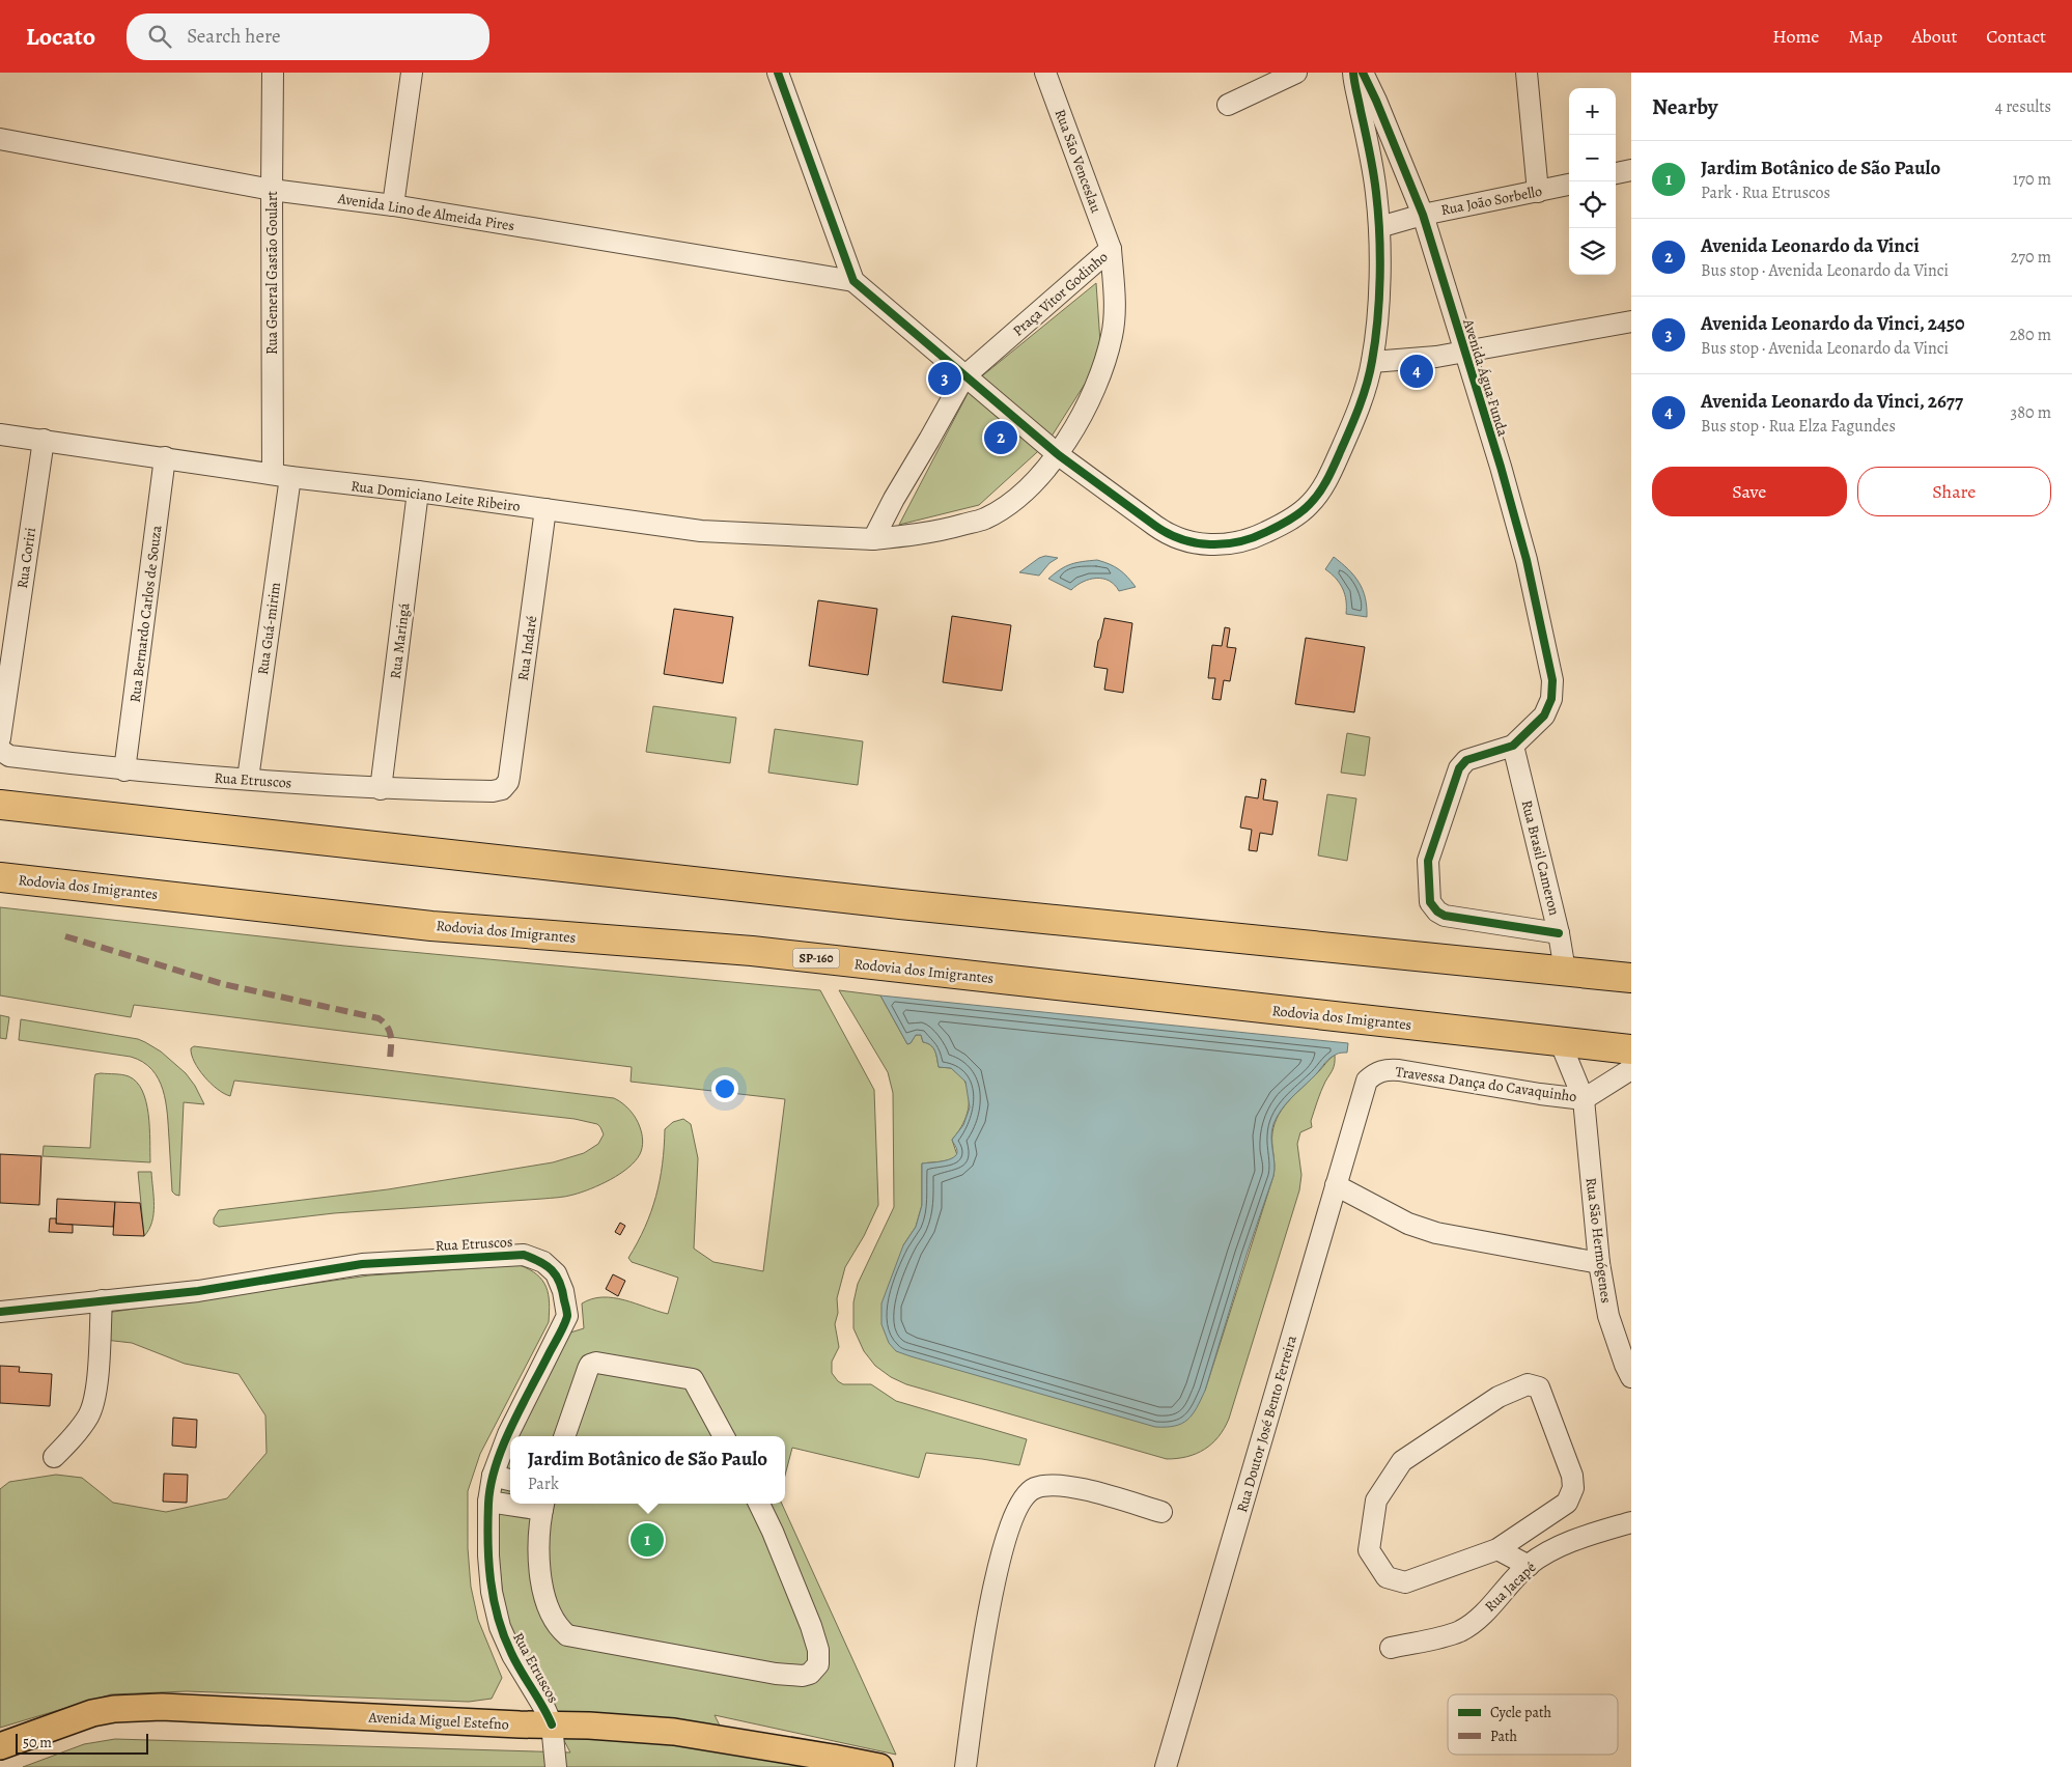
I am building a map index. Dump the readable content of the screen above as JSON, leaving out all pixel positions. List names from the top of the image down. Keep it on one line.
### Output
{"streets":{"highway":["Rodovia dos Imigrantes","SP-160"],"main road":["Avenida Miguel Estefno"],"street":["Rua São Venceslau","Rua João Sorbello","Avenida Lino de Almeida Pires","Rua General Gastão Goulart","Praça Vitor Godinho","Avenida Água Funda","Rua Domiciano Leite Ribeiro","Rua Coriri","Rua Bernardo Carlos de Souza","Rua Guá-mirim","Rua Maringá","Rua Indaré","Rua Etruscos","Rua Brasil Cameron","Travessa Dança do Cavaquinho","Rua São Hermógenes","Rua Doutor José Bento Ferreira","Rua Jacapé"]},"crossings":[["Rua São Venceslau","Praça Vitor Godinho"],["Rua João Sorbello","Avenida Água Funda"],["Avenida Lino de Almeida Pires","Rua General Gastão Goulart"],["Rua General Gastão Goulart","Rua Domiciano Leite Ribeiro"],["Rua General Gastão Goulart","Rua Guá-mirim"],["Praça Vitor Godinho","Rua Domiciano Leite Ribeiro"],["Avenida Água Funda","Rua Brasil Cameron"],["Rua Domiciano Leite Ribeiro","Rua Coriri"],["Rua Domiciano Leite Ribeiro","Rua Bernardo Carlos de Souza"],["Rua Domiciano Leite Ribeiro","Rua Guá-mirim"],["Rua Domiciano Leite Ribeiro","Rua Maringá"],["Rua Domiciano Leite Ribeiro","Rua Indaré"],["Rua Coriri","Rua Etruscos"],["Rua Bernardo Carlos de Souza","Rua Etruscos"],["Rua Guá-mirim","Rua Etruscos"],["Rua Maringá","Rua Etruscos"],["Rua Indaré","Rua Etruscos"],["Rua Etruscos","Avenida Miguel Estefno"],["Rodovia dos Imigrantes","Rua São Hermógenes"],["Travessa Dança do Cavaquinho","Rua São Hermógenes"],["Travessa Dança do Cavaquinho","Rua Doutor José Bento Ferreira"]],"legend":["Cycle path","Path"],"scale_bar":"50 m","page":{"header":"Locato","search":"Search here","nav":["Home","Map","About","Contact"],"heading":["Nearby","4 results"],"map_buttons":["+","−"],"list":[{"mark":"1","name":"Jardim Botânico de São Paulo","note":"Park · Rua Etruscos","value":"170 m"},{"mark":"2","name":"Avenida Leonardo da Vinci","note":"Bus stop · Avenida Leonardo da Vinci","value":"270 m"},{"mark":"3","name":"Avenida Leonardo da Vinci, 2450","note":"Bus stop · Avenida Leonardo da Vinci","value":"280 m"},{"mark":"4","name":"Avenida Leonardo da Vinci, 2677","note":"Bus stop · Rua Elza Fagundes","value":"380 m"}],"pins":["4","3","2","1"],"buttons":["Save","Share"],"popup":["Jardim Botânico de São Paulo","Park"],"scale":"50 m"}}
